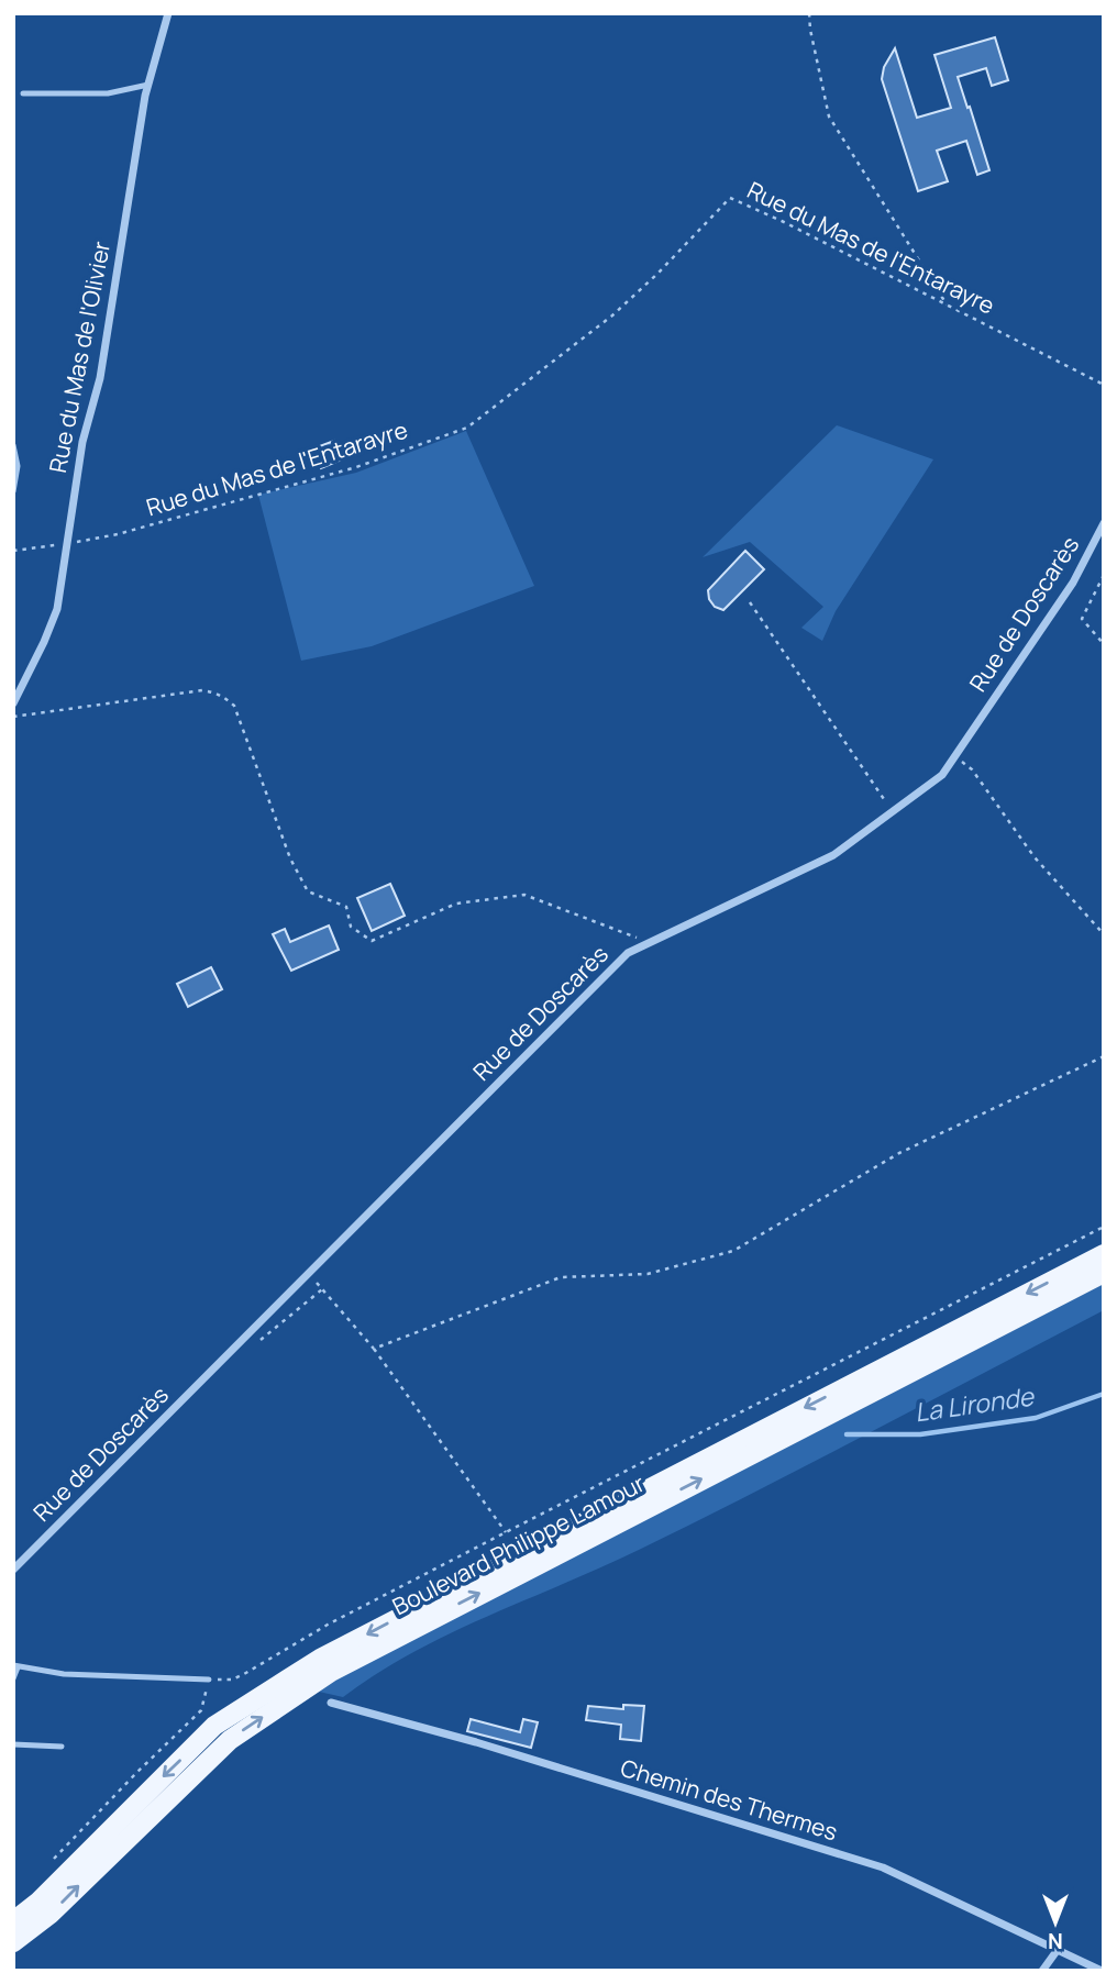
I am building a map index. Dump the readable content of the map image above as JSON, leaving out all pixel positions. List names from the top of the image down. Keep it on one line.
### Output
{"streets":{"main road":["Boulevard Philippe Lamour"],"street":["Rue du Mas de l'Olivier","Rue de Doscarès","Chemin des Thermes"],"path":["Rue du Mas de l'Entarayre"]},"crossings":[["Rue du Mas de l'Entarayre","Rue du Mas de l'Olivier"]],"water":["La Lironde"],"north":"bottom"}
